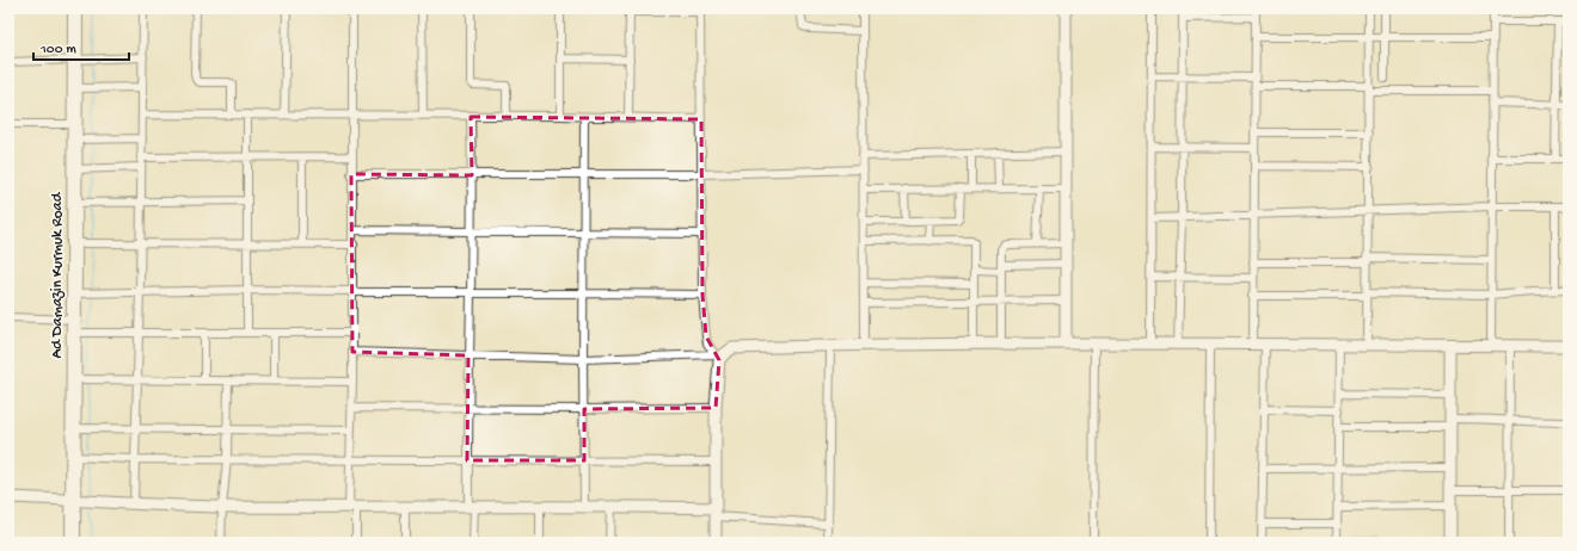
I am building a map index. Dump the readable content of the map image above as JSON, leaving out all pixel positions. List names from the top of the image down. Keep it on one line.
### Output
{"streets":{"highway":["Ad Damazin Kurmuk Road"]},"scale_bar":"100 m"}
